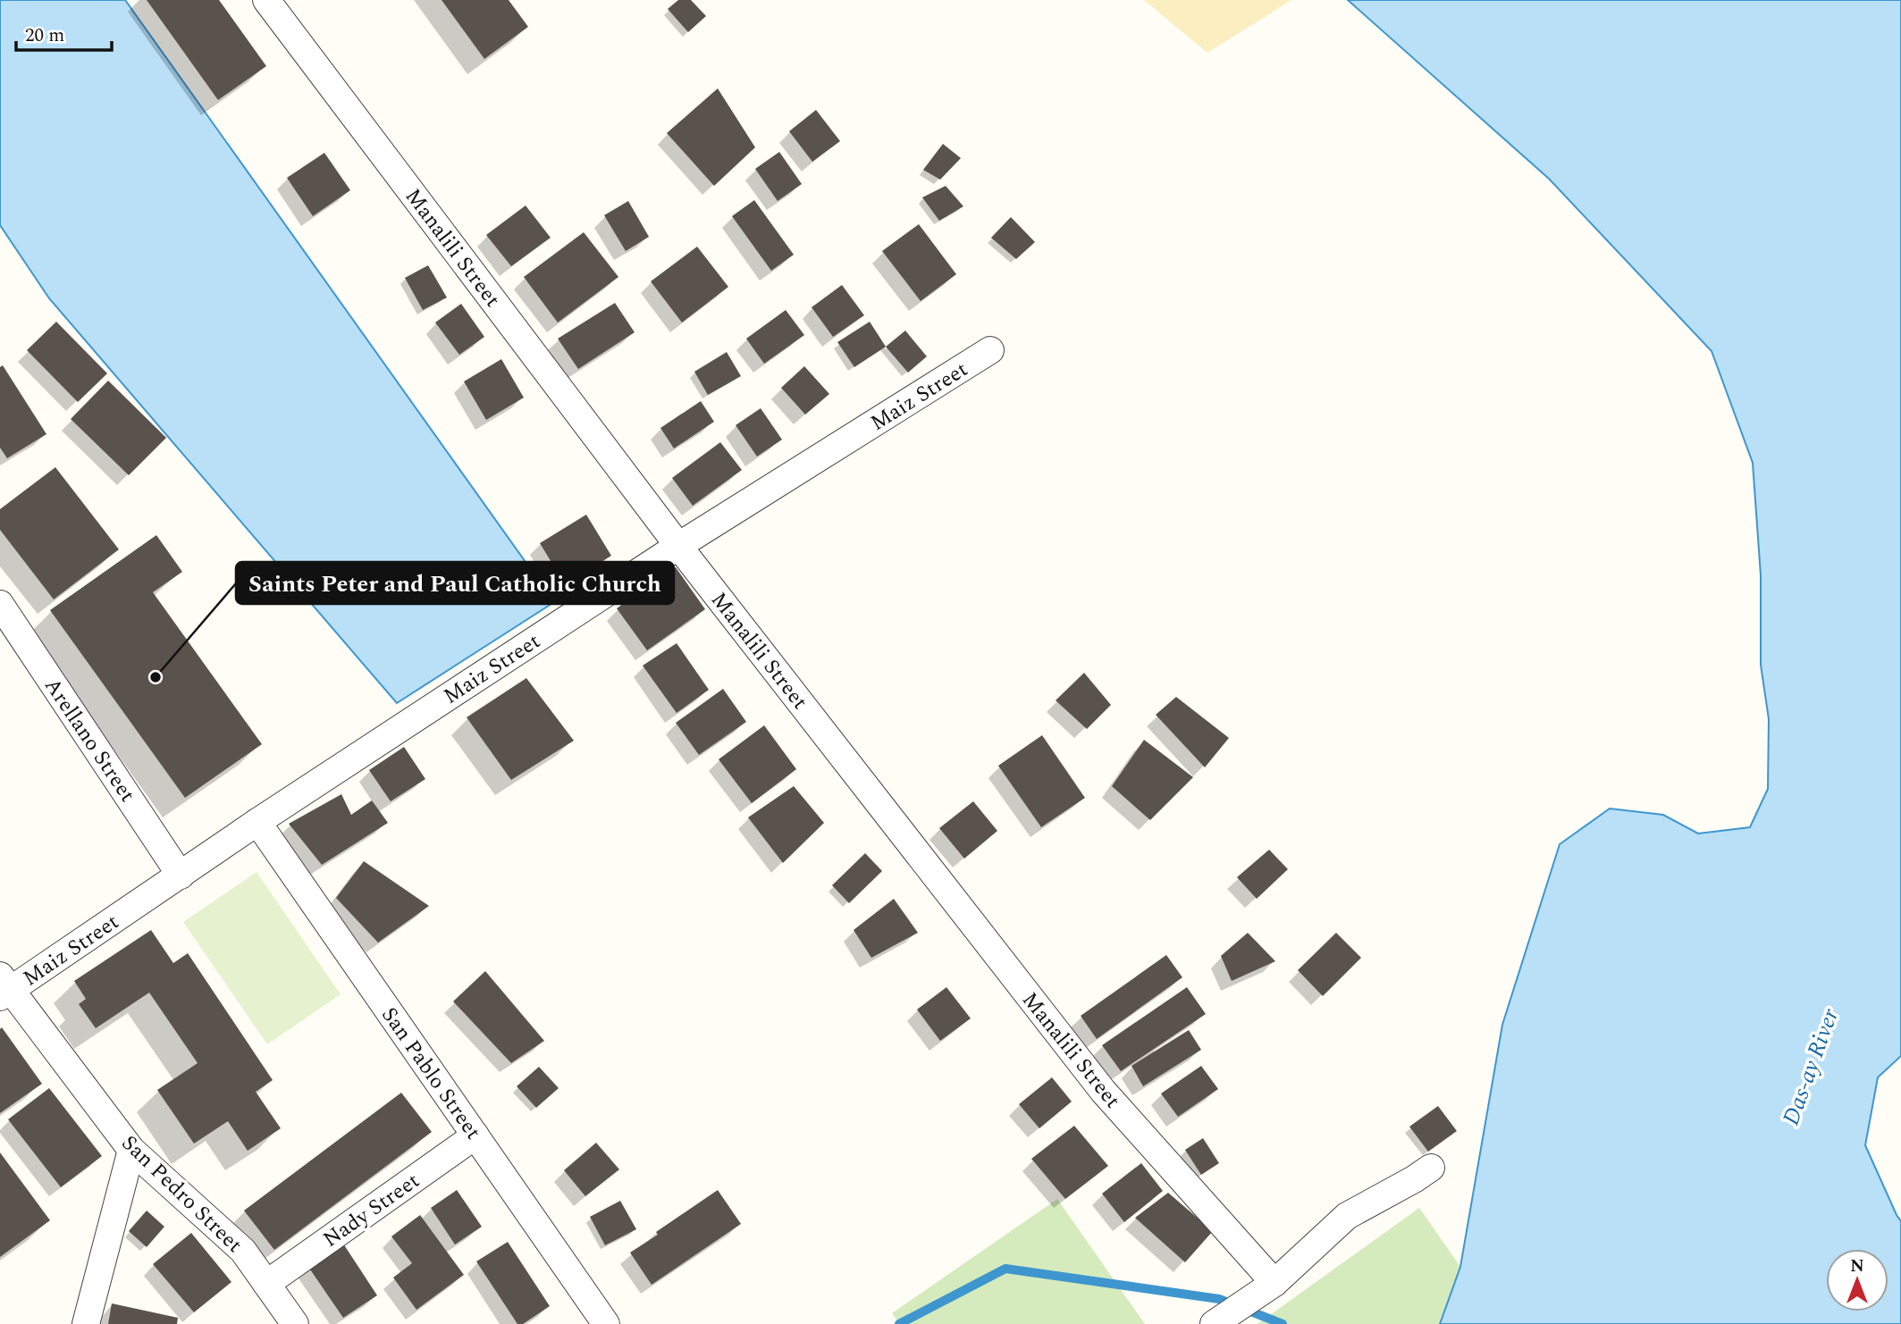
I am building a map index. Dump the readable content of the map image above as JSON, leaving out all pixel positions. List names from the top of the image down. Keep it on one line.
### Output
{"streets":{"street":["Manalili Street","Maiz Street","Arellano Street","San Pablo Street","San Pedro Street","Nady Street"]},"crossings":[["Manalili Street","Maiz Street"],["Maiz Street","Arellano Street"],["Maiz Street","San Pablo Street"],["Maiz Street","San Pedro Street"],["San Pablo Street","Nady Street"],["San Pedro Street","Nady Street"]],"water":["Das-ay River"],"places":["Saints Peter and Paul Catholic Church"],"scale_bar":"20 m","north":"top"}
